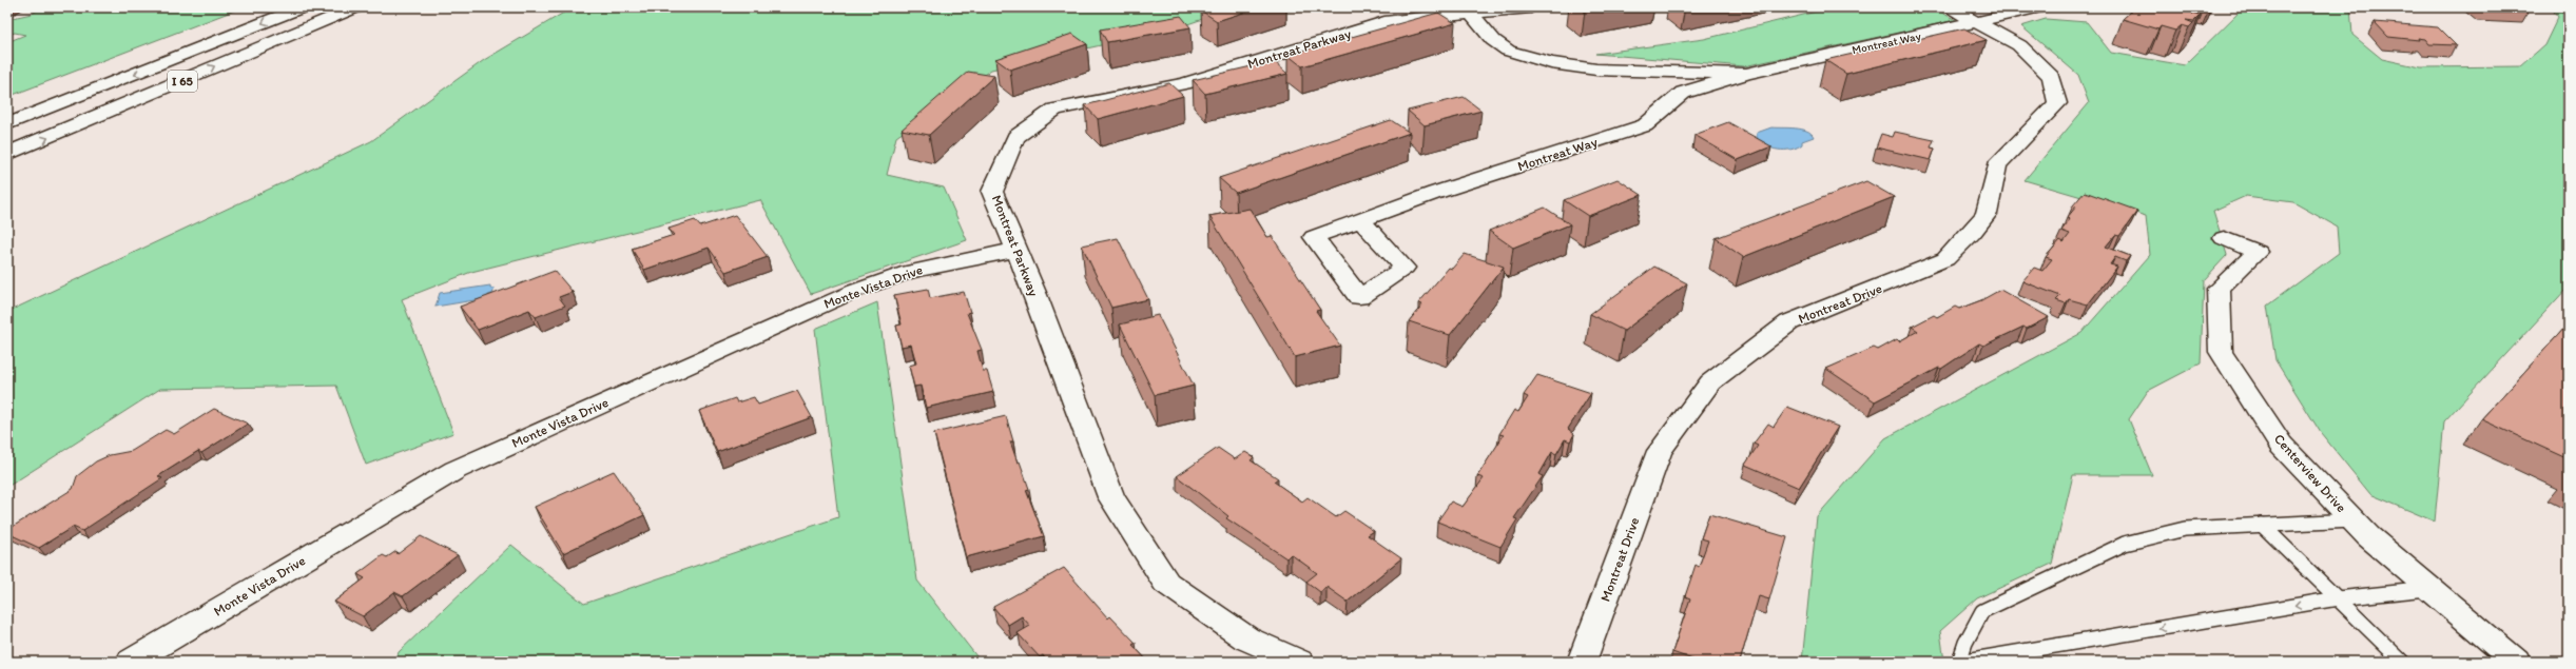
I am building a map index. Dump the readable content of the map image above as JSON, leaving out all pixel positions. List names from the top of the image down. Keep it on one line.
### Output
{"streets":{"main road":["Montreat Way","Montreat Parkway","I 65","Monte Vista Drive","Montreat Drive","Centerview Drive"]},"crossings":[["Montreat Way","Montreat Parkway"],["Montreat Way","Montreat Drive"],["Montreat Parkway","Monte Vista Drive"]]}
